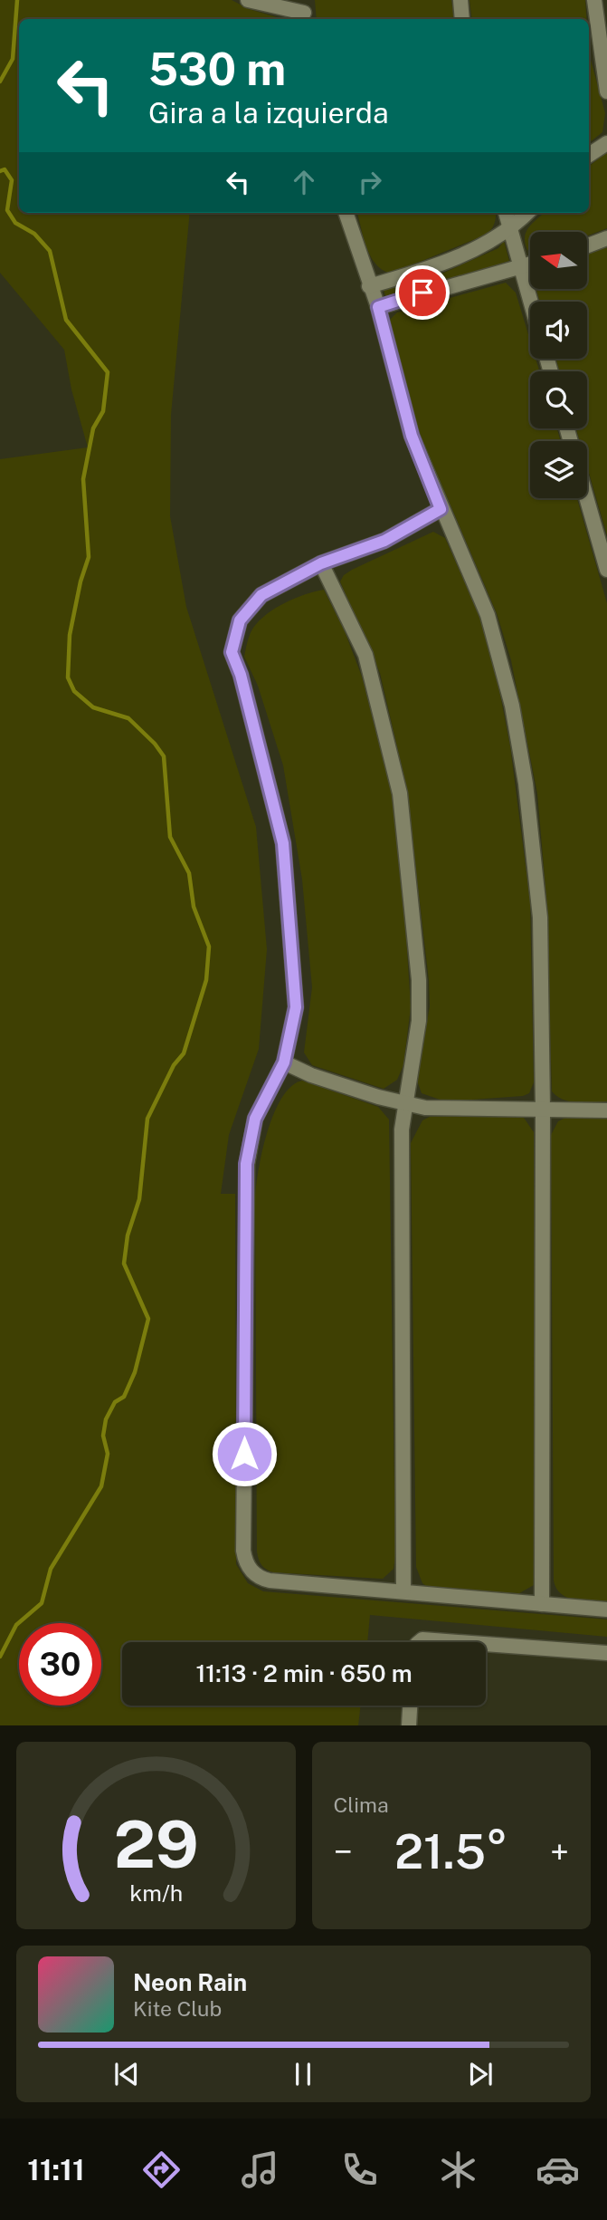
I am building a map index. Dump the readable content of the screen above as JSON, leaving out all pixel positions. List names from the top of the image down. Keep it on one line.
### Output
{"north":"left","page":{"turn":["530 m","Gira a la izquierda"],"limit":"30","trip":"11:13 · 2 min · 650 m","tile":"Clima","heat":["−","21.5°","+"],"song":["Neon Rain","Kite Club"],"tabs":"11:11","gauge":["29","km/h"]}}
